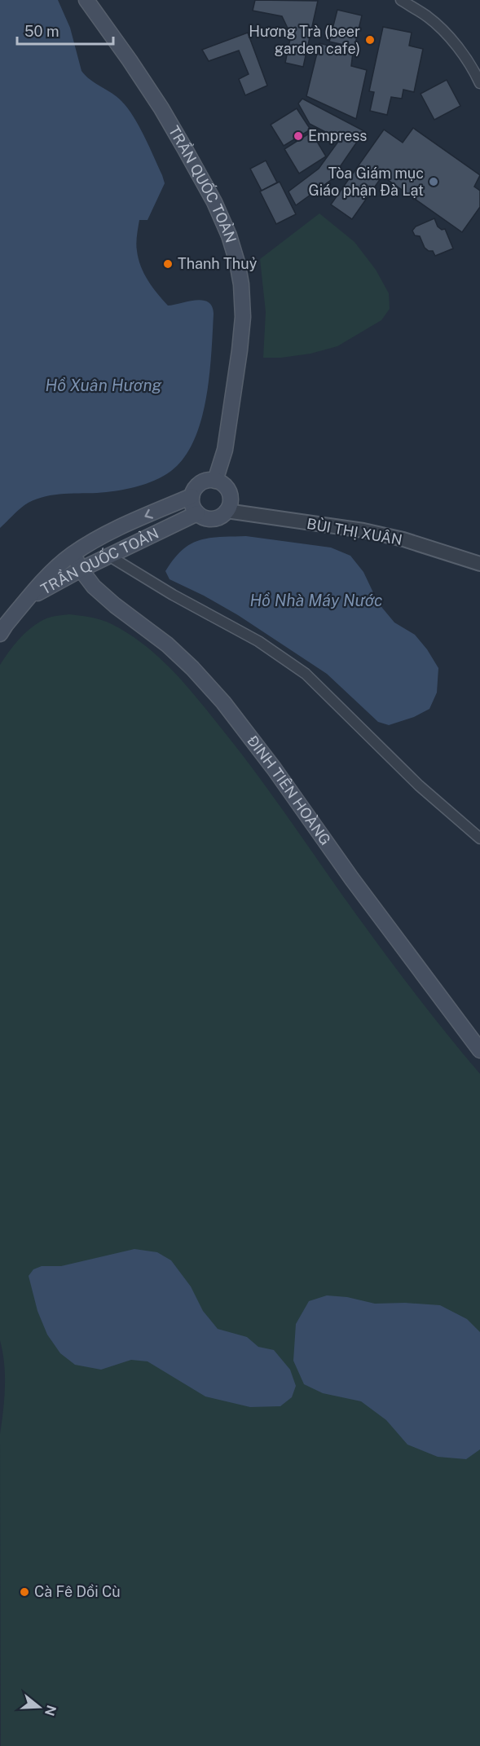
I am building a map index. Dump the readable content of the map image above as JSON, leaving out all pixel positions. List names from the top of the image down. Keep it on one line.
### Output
{"streets":{"main road":["TRẦN QUỐC TOẢN","ĐINH TIÊN HOÀNG"],"street":["BÙI THỊ XUÂN"]},"crossings":[["TRẦN QUỐC TOẢN","BÙI THỊ XUÂN"],["TRẦN QUỐC TOẢN","ĐINH TIÊN HOÀNG"]],"water":["Hồ Xuân Hương","Hồ Nhà Máy Nước"],"places":["Hương Trà (beer garden cafe)","Empress","Tòa Giám mục Giáo phận Đà Lạt","Thanh Thuỷ","Cà Fê Dồi Cù"],"scale_bar":"50 m","north":"right"}
